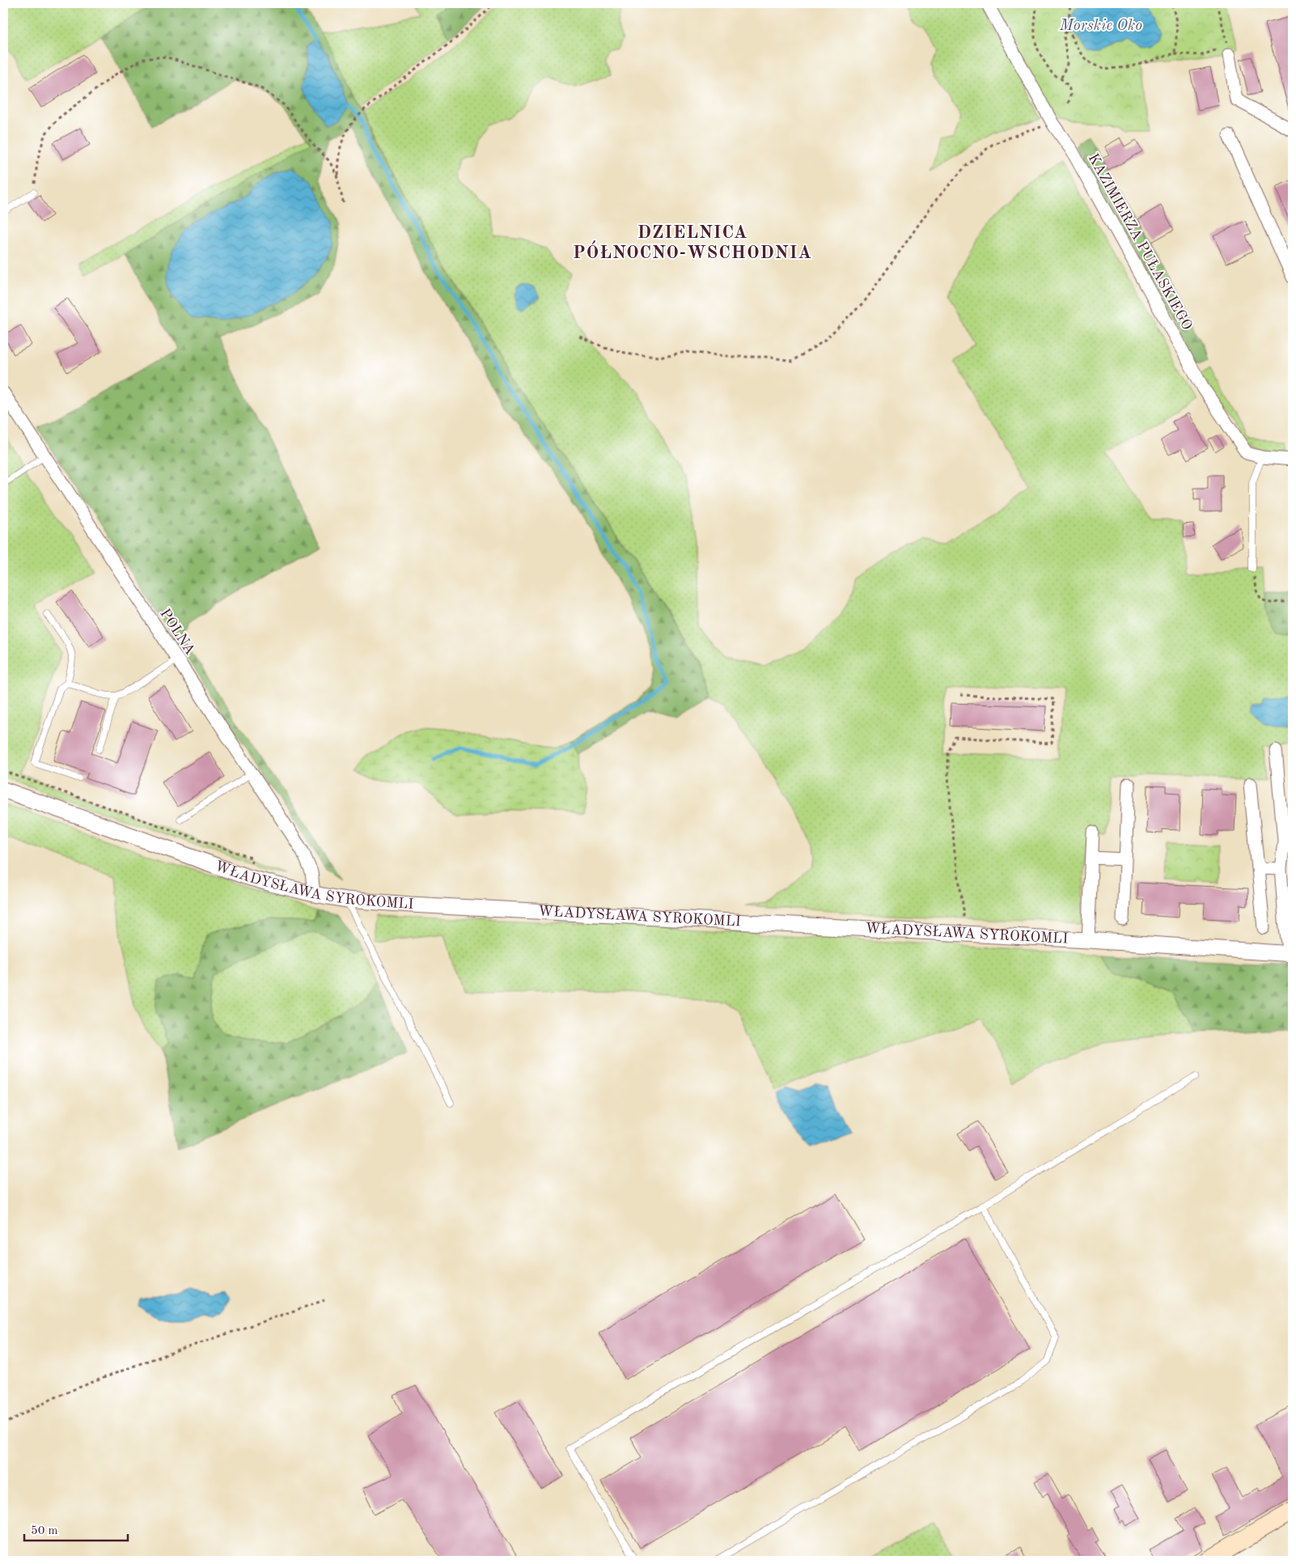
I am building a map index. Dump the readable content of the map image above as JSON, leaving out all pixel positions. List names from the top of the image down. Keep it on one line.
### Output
{"streets":{"street":["KAZIMIERZA PUŁASKIEGO","POLNA","WŁADYSŁAWA SYROKOMLI"]},"crossings":[["POLNA","WŁADYSŁAWA SYROKOMLI"]],"districts":["DZIELNICA PÓŁNOCNO-WSCHODNIA"],"water":["Morskie Oko"],"scale_bar":"50 m"}
